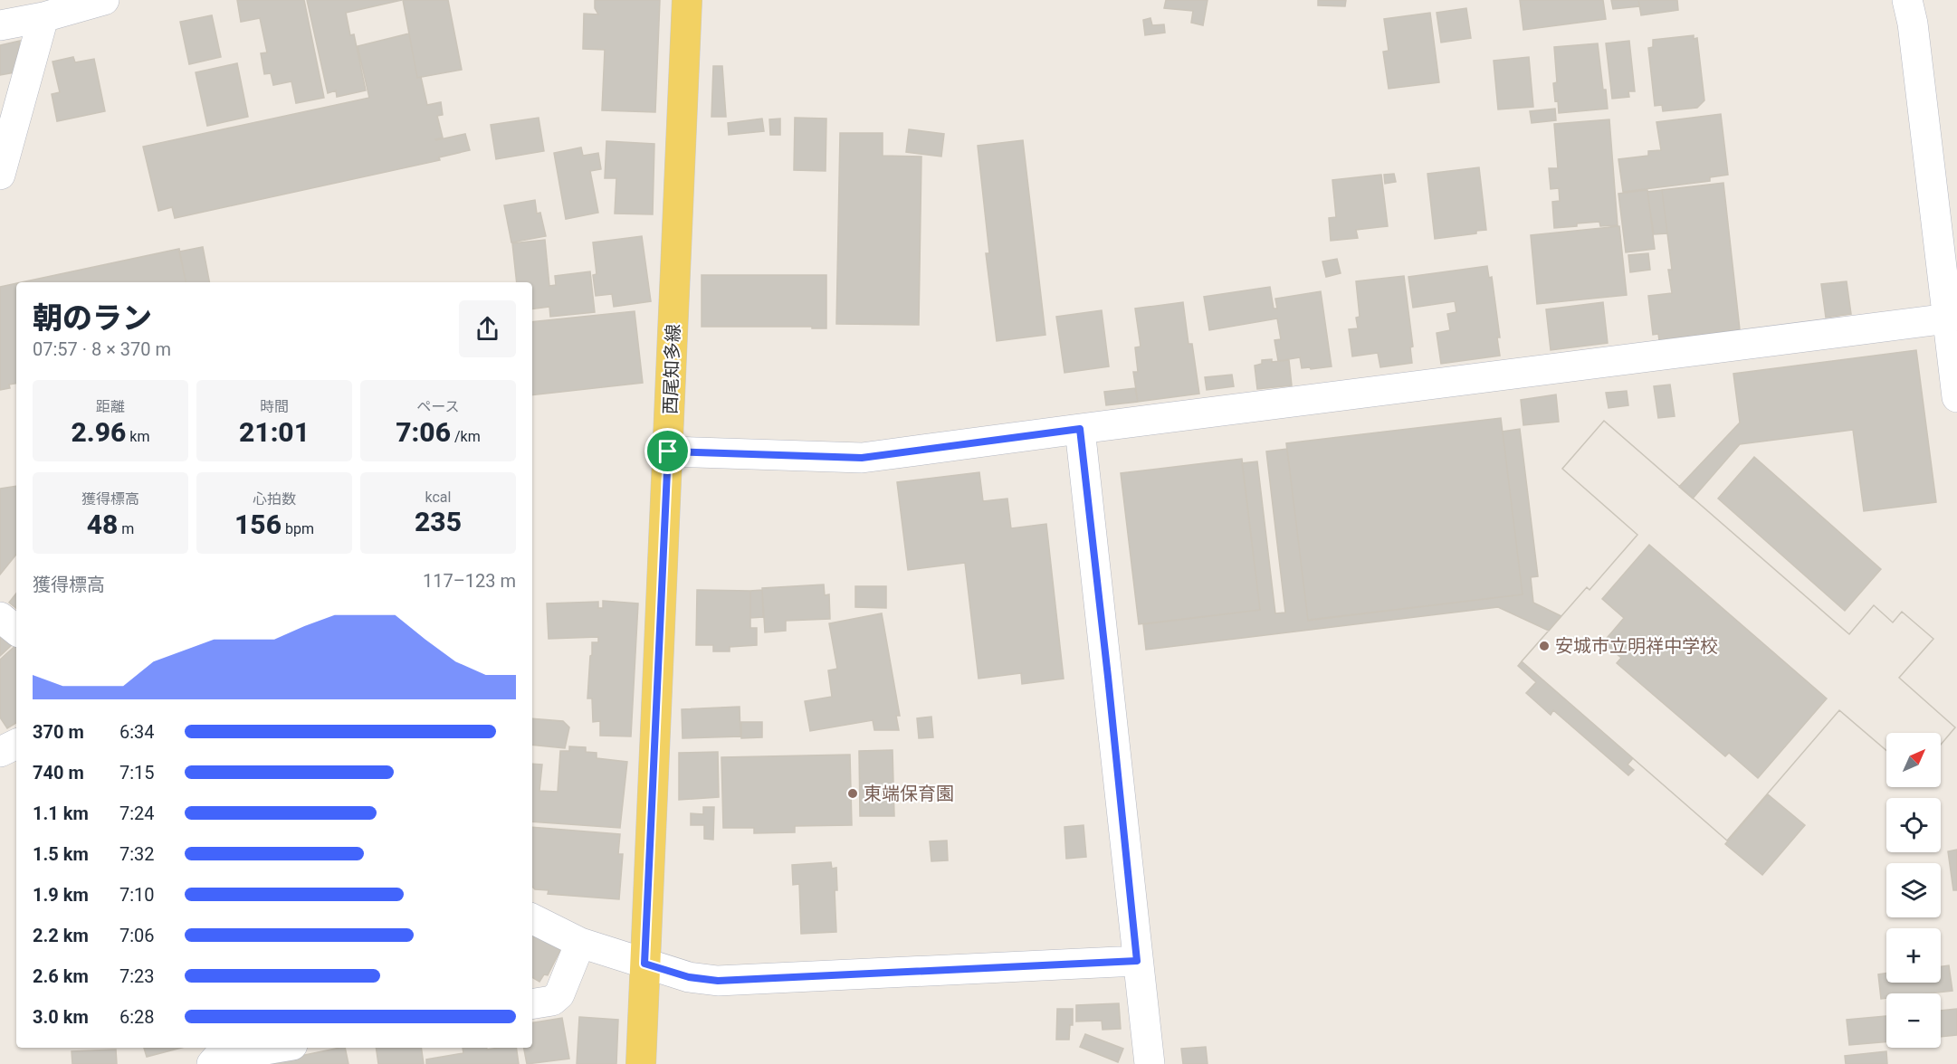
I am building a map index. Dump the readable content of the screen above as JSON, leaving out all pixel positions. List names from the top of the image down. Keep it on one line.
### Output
{"streets":{"main road":["西尾知多線"]},"places":["安城市立明祥中学校","東端保育園"],"north":"top right","page":{"heading":["朝のラン","07:57 · 8 × 370 m"],"stats":[["距離","2.96 km"],["時間","21:01"],["ペース","7:06 /km"],["獲得標高","48 m"],["心拍数","156 bpm"],["kcal","235"]],"chart":["獲得標高","117–123 m"],"list":[{"name":"370 m","note":"6:34"},{"name":"740 m","note":"7:15"},{"name":"1.1 km","note":"7:24"},{"name":"1.5 km","note":"7:32"},{"name":"1.9 km","note":"7:10"},{"name":"2.2 km","note":"7:06"},{"name":"2.6 km","note":"7:23"},{"name":"3.0 km","note":"6:28"}],"map_buttons":["+","−"]}}
